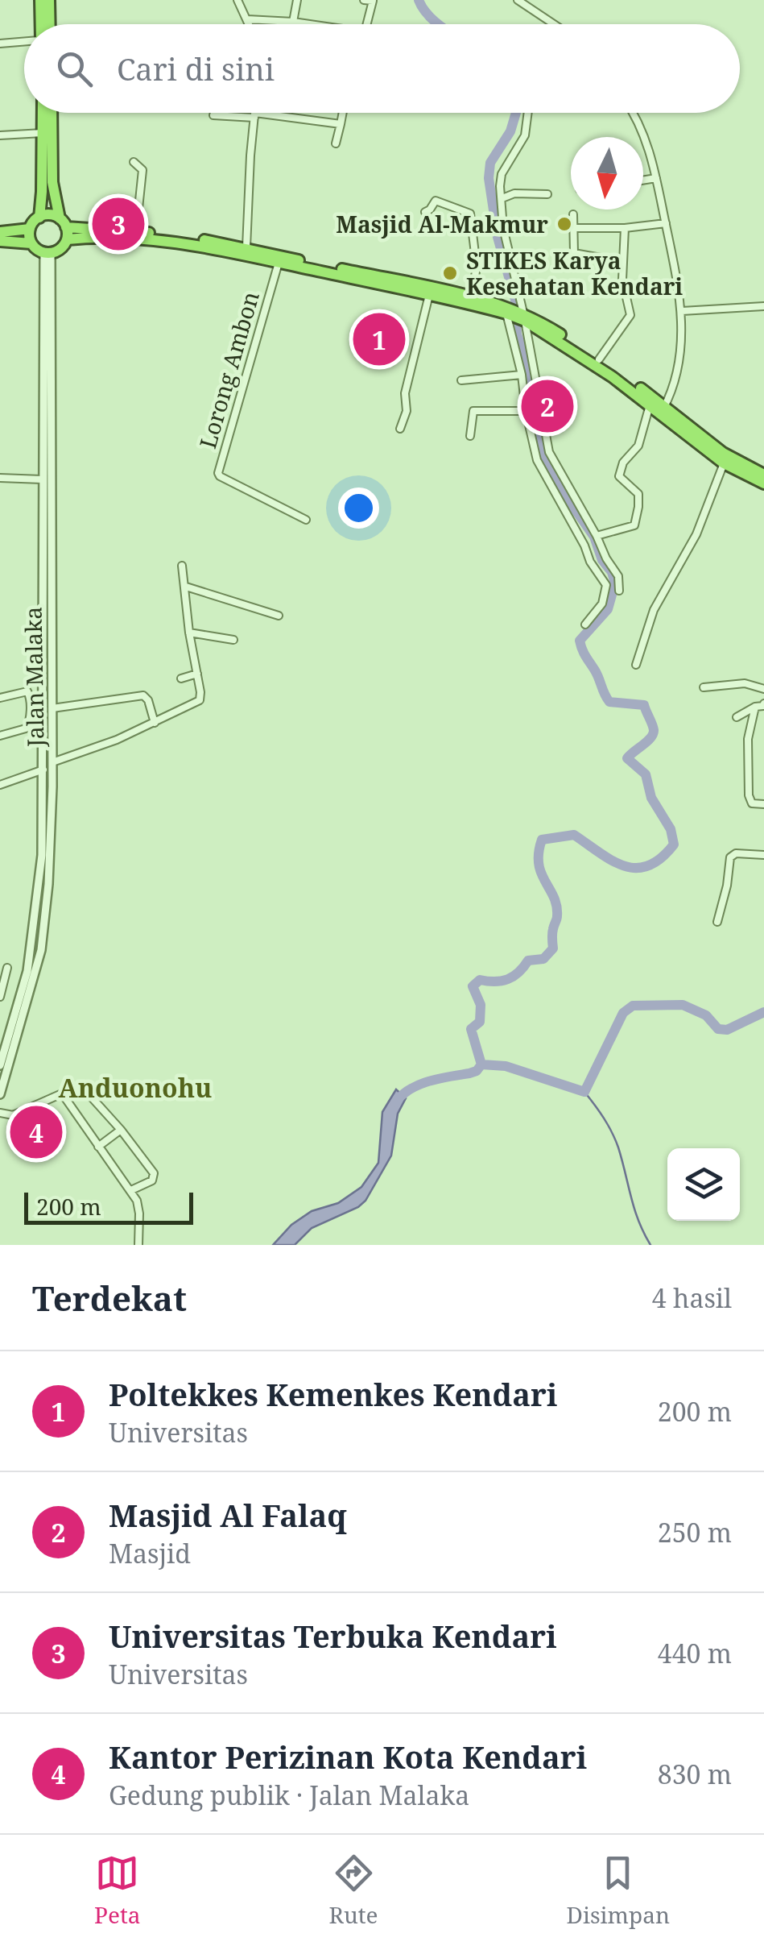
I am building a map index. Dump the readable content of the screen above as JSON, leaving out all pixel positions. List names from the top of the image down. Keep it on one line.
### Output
{"streets":{"street":["Lorong Ambon","Jalan Malaka"]},"districts":["Anduonohu"],"places":["Masjid Al-Makmur","STIKES Karya Kesehatan Kendari"],"scale_bar":"200 m","north":"bottom","page":{"search":"Cari di sini","pins":["3","1","2","4"],"scale":"200 m","heading":["Terdekat","4 hasil"],"list":[{"mark":"1","name":"Poltekkes Kemenkes Kendari","note":"Universitas","value":"200 m"},{"mark":"2","name":"Masjid Al Falaq","note":"Masjid","value":"250 m"},{"mark":"3","name":"Universitas Terbuka Kendari","note":"Universitas","value":"440 m"},{"mark":"4","name":"Kantor Perizinan Kota Kendari","note":"Gedung publik · Jalan Malaka","value":"830 m"}],"nav":["Peta","Rute","Disimpan"]}}
